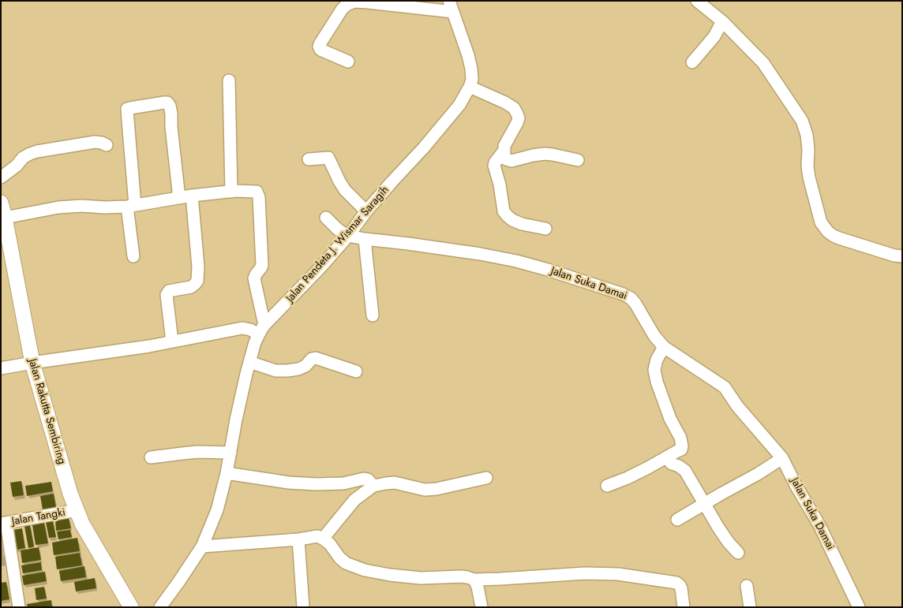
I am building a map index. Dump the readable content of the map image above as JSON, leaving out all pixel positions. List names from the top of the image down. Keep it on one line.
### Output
{"streets":{"main road":["Jalan Rakutta Sembiring"],"street":["Jalan Pendeta J. Wismar Saragih","Jalan Suka Damai","Jalan Tangki"]},"crossings":[["Jalan Pendeta J. Wismar Saragih","Jalan Suka Damai"],["Jalan Rakutta Sembiring","Jalan Tangki"]]}
